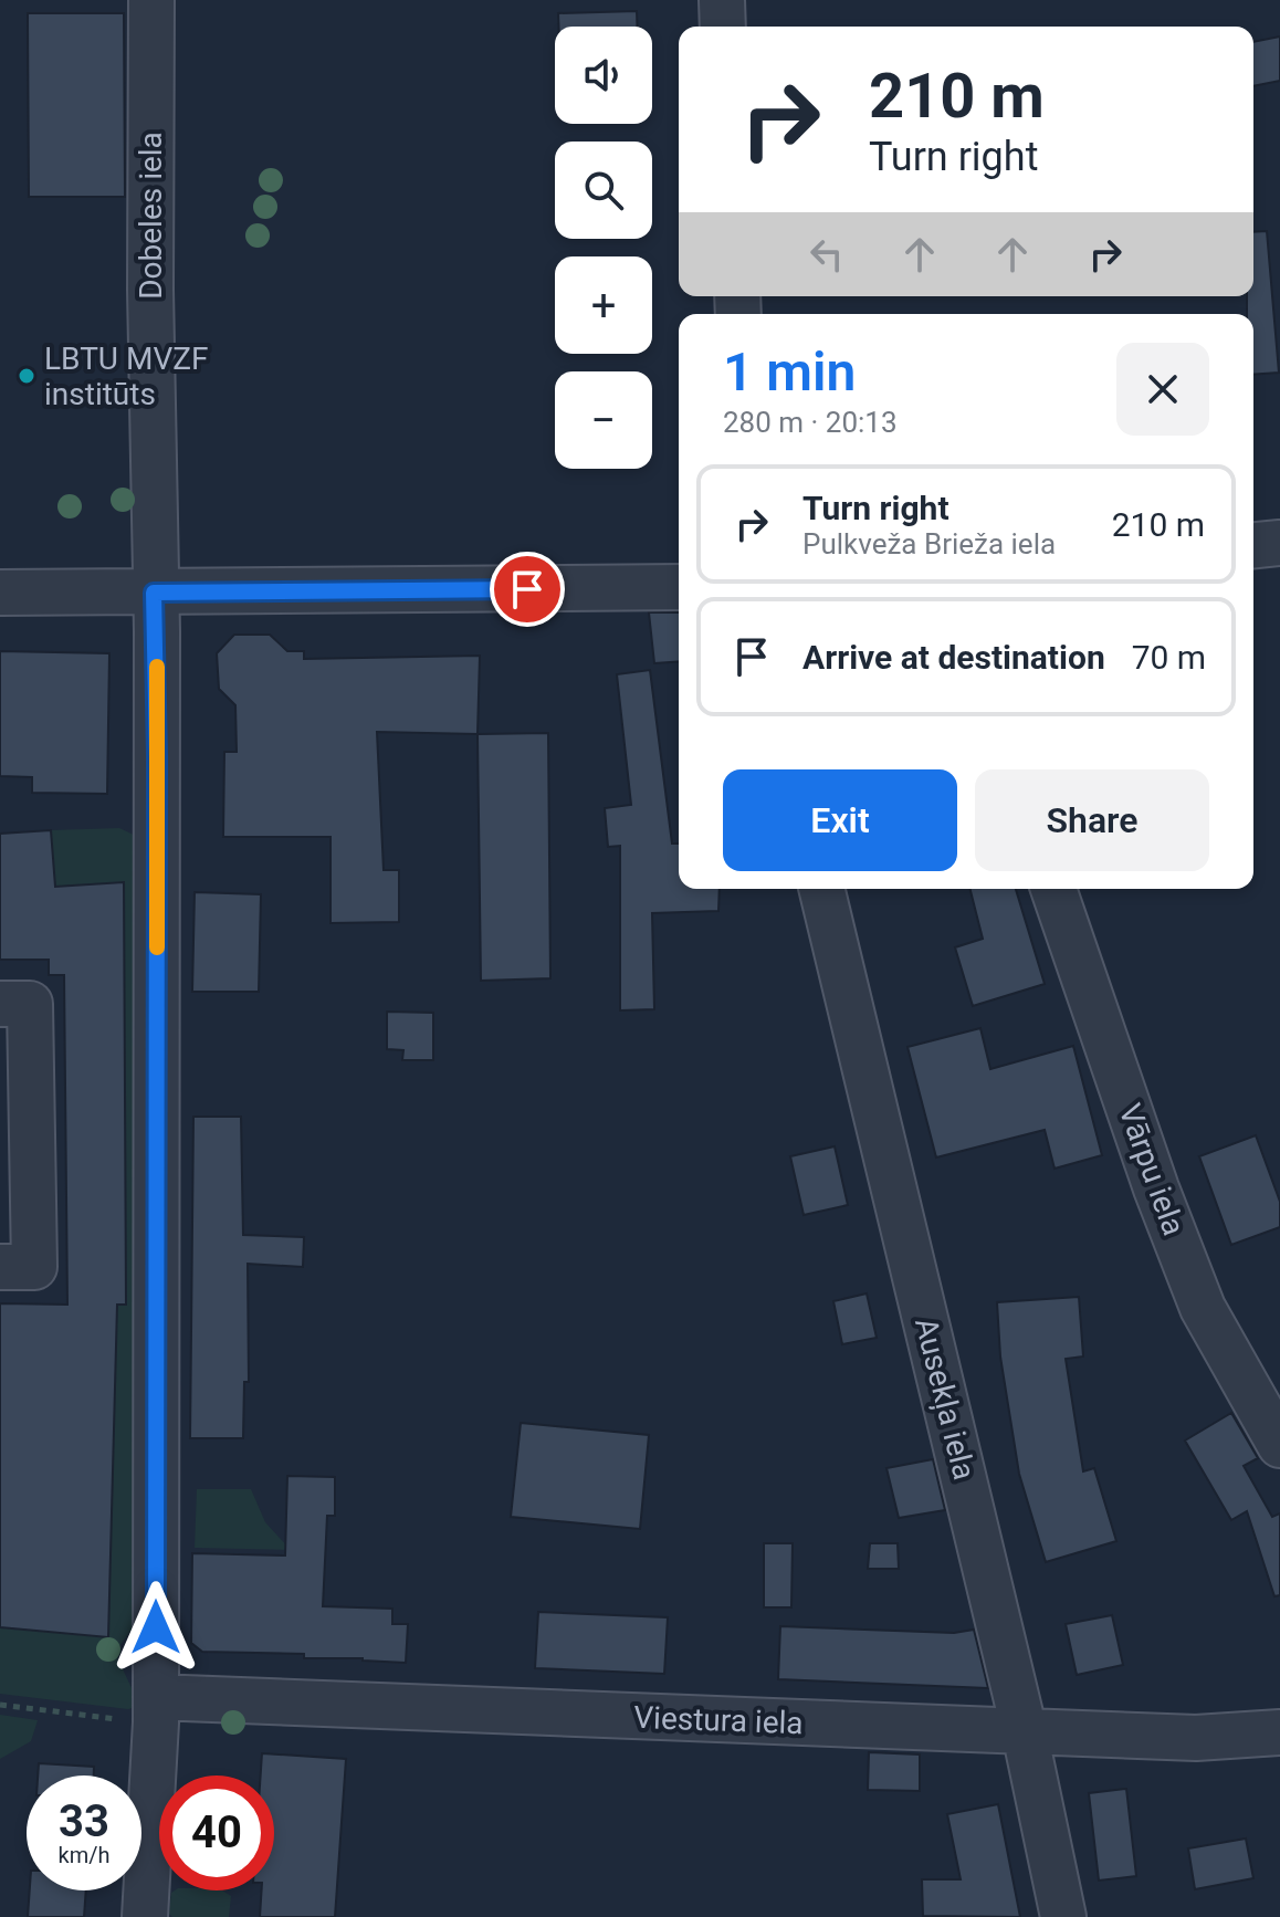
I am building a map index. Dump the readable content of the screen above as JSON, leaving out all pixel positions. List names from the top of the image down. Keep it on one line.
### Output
{"streets":{"street":["Dobeles iela","Vārpu iela","Ausekļa iela","Viestura iela"]},"crossings":[["Dobeles iela","Viestura iela"],["Ausekļa iela","Viestura iela"]],"places":["LBTU MVZF institūts"],"page":{"map_buttons":["+","−"],"turn":["210 m","Turn right"],"heading":["1 min","280 m · 20:13"],"list":[{"name":"Turn right","note":"Pulkveža Brieža iela","value":"210 m"},{"name":"Arrive at destination","value":"70 m"}],"buttons":["Exit","Share"],"speed":"33 km/h","limit":"40"}}
